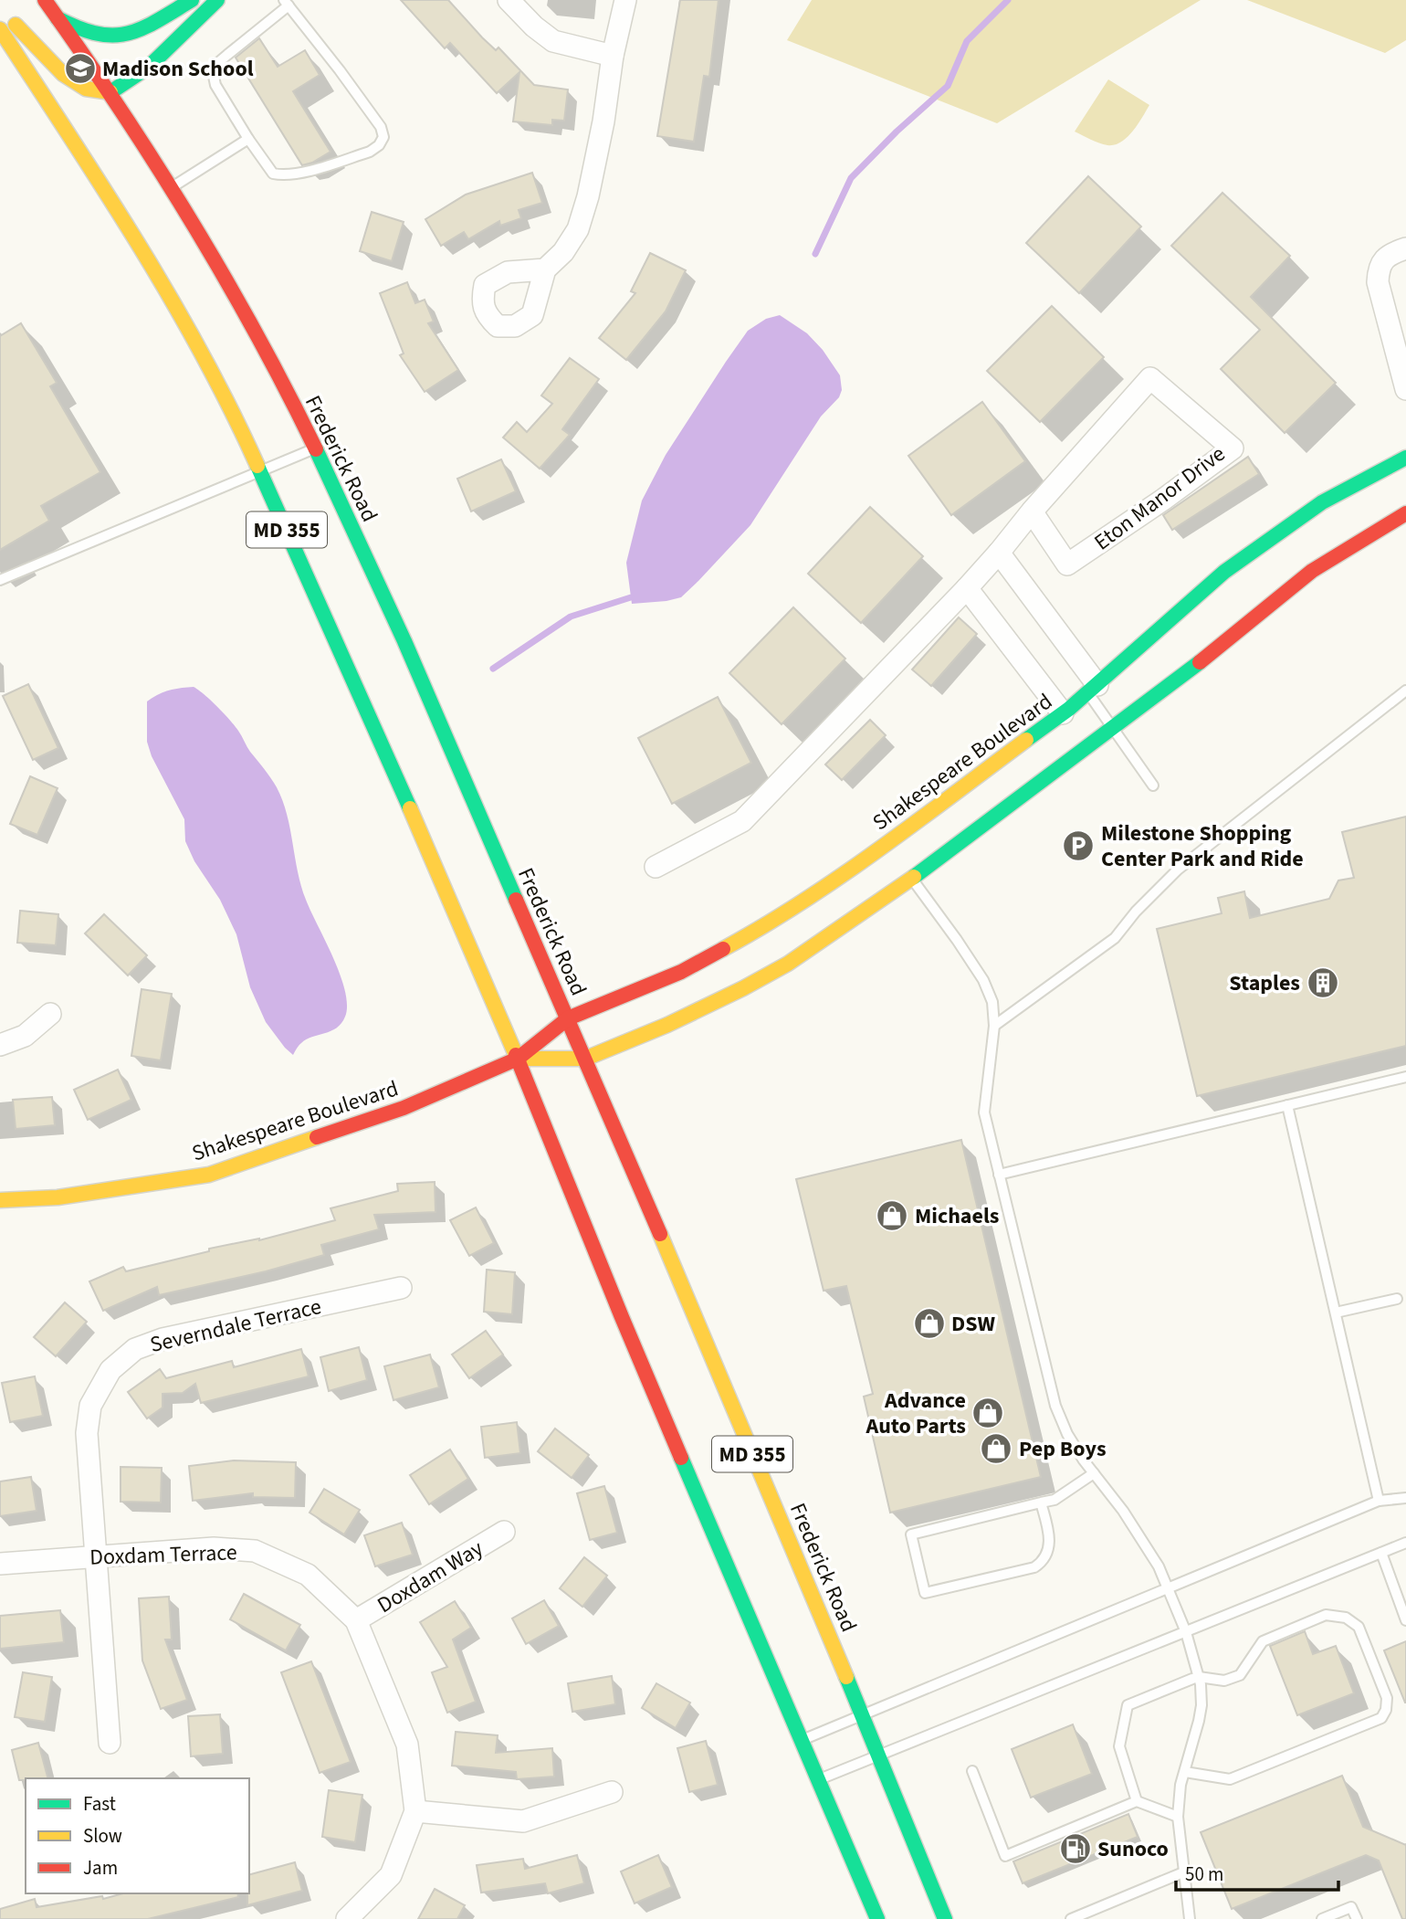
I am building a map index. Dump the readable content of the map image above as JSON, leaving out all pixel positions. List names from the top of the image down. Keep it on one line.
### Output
{"streets":{"main road":["Frederick Road","MD 355","Shakespeare Boulevard"],"street":["Eton Manor Drive","Severndale Terrace","Doxdam Terrace","Doxdam Way"]},"crossings":[["Frederick Road","Shakespeare Boulevard"],["MD 355","Shakespeare Boulevard"],["Severndale Terrace","Doxdam Terrace"],["Doxdam Terrace","Doxdam Way"]],"places":{"school or university":["Madison School"],"parking":["Milestone Shopping Center Park and Ride"],"building":["Staples"],"shop":["Michaels","DSW","Advance Auto Parts","Pep Boys"],"fuel station":["Sunoco"]},"legend":["Fast","Slow","Jam"],"scale_bar":"50 m"}
